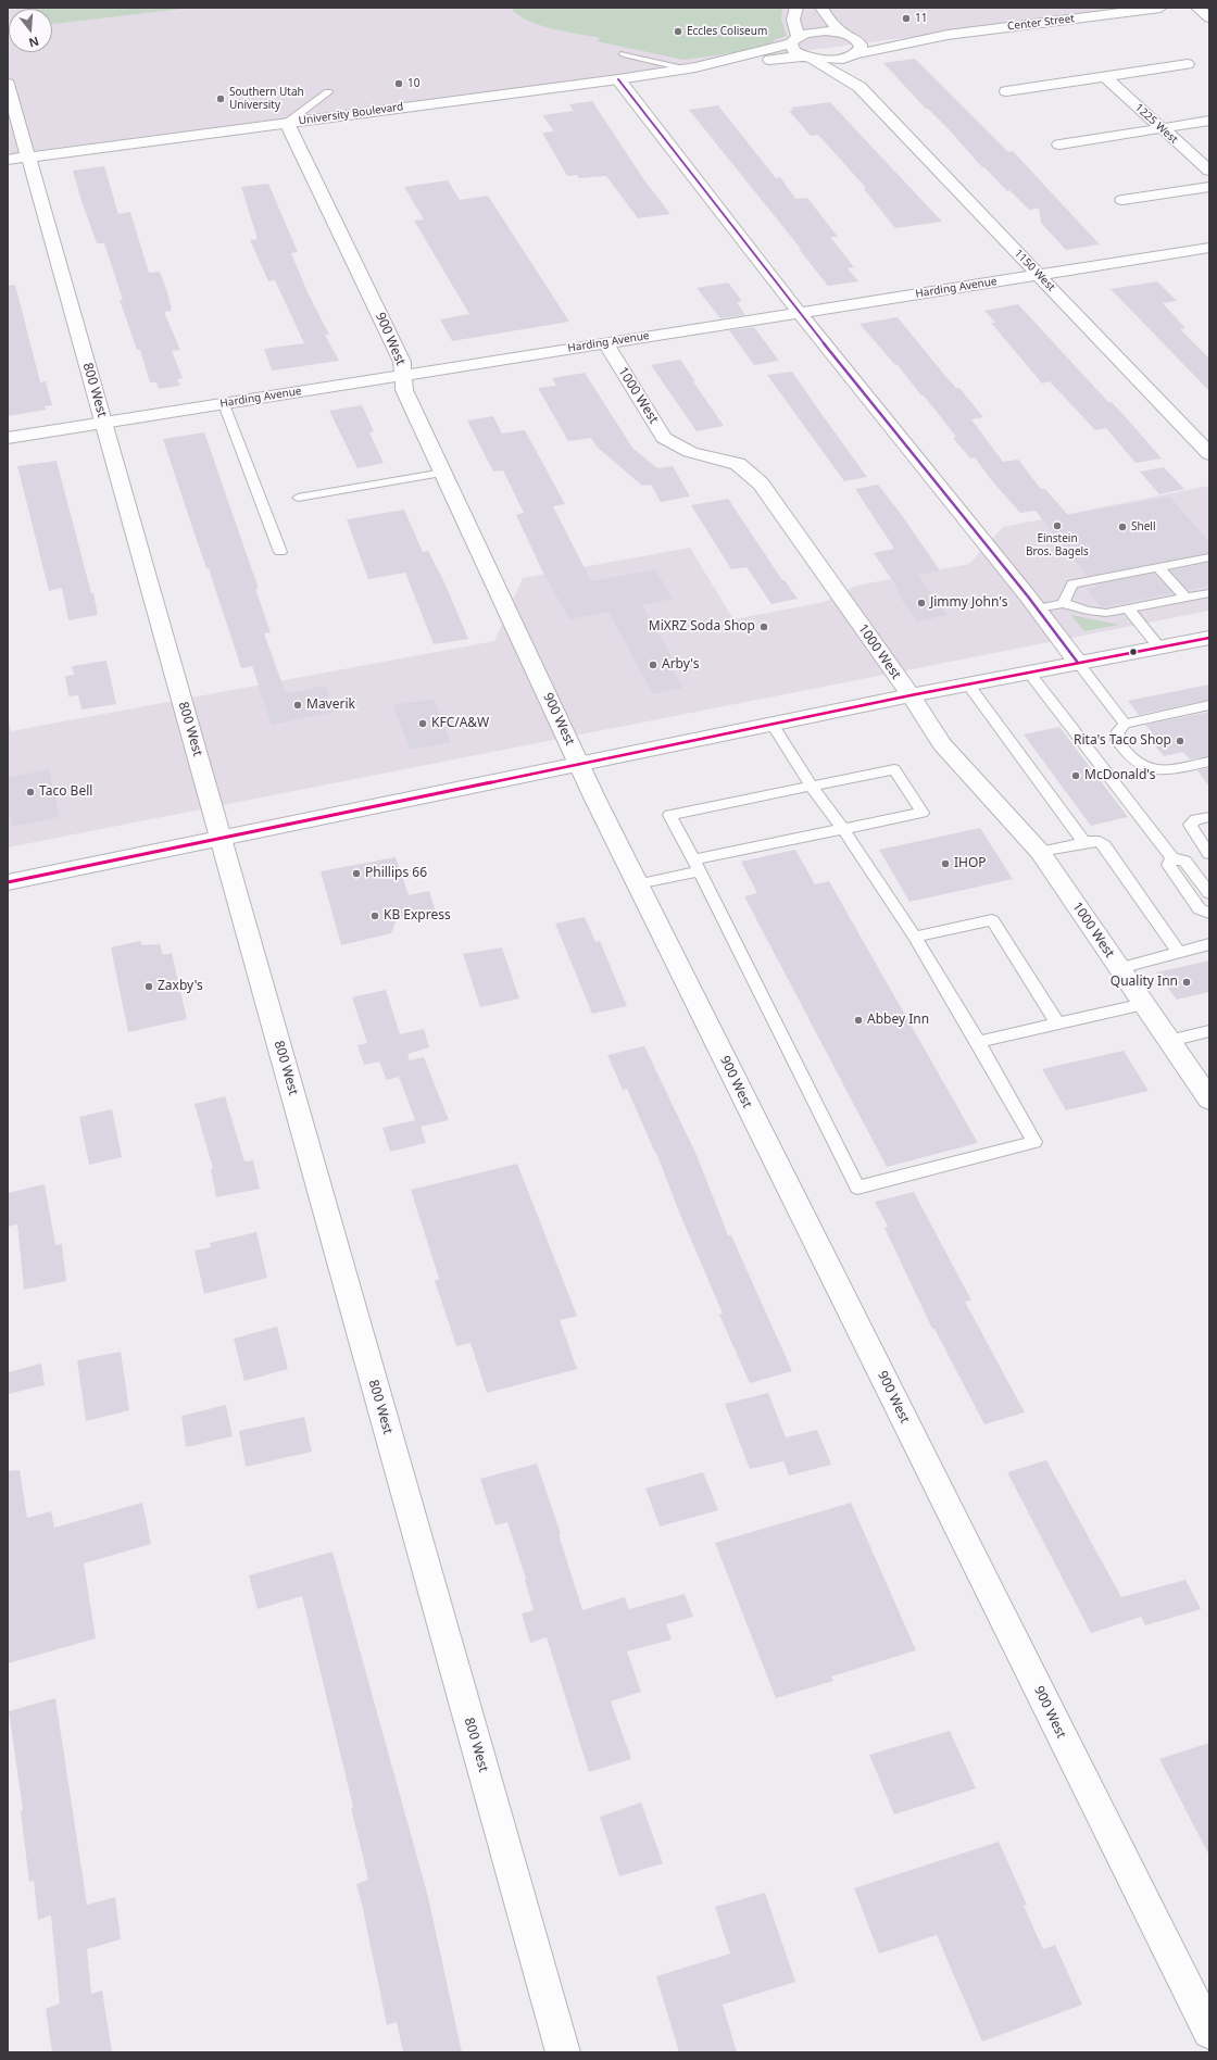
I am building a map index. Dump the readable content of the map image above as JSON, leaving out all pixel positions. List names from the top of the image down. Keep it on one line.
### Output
{"streets":{"main road":["Center Street","University Boulevard","1225 West","1150 West","Harding Avenue","900 West","800 West","1000 West"]},"crossings":[["Center Street","University Boulevard"],["Center Street","1150 West"],["University Boulevard","1150 West"],["University Boulevard","900 West"],["University Boulevard","800 West"],["1150 West","Harding Avenue"],["Harding Avenue","900 West"],["Harding Avenue","800 West"],["Harding Avenue","1000 West"]],"places":["11","Eccles Coliseum","10","Southern Utah University","Einstein Bros. Bagels","Shell","Jimmy John's","MiXRZ Soda Shop","Arby's","Maverik","KFC/A&W","Rita's Taco Shop","McDonald's","Taco Bell","IHOP","Phillips 66","KB Express","Quality Inn","Zaxby's","Abbey Inn"],"north":"bottom"}
